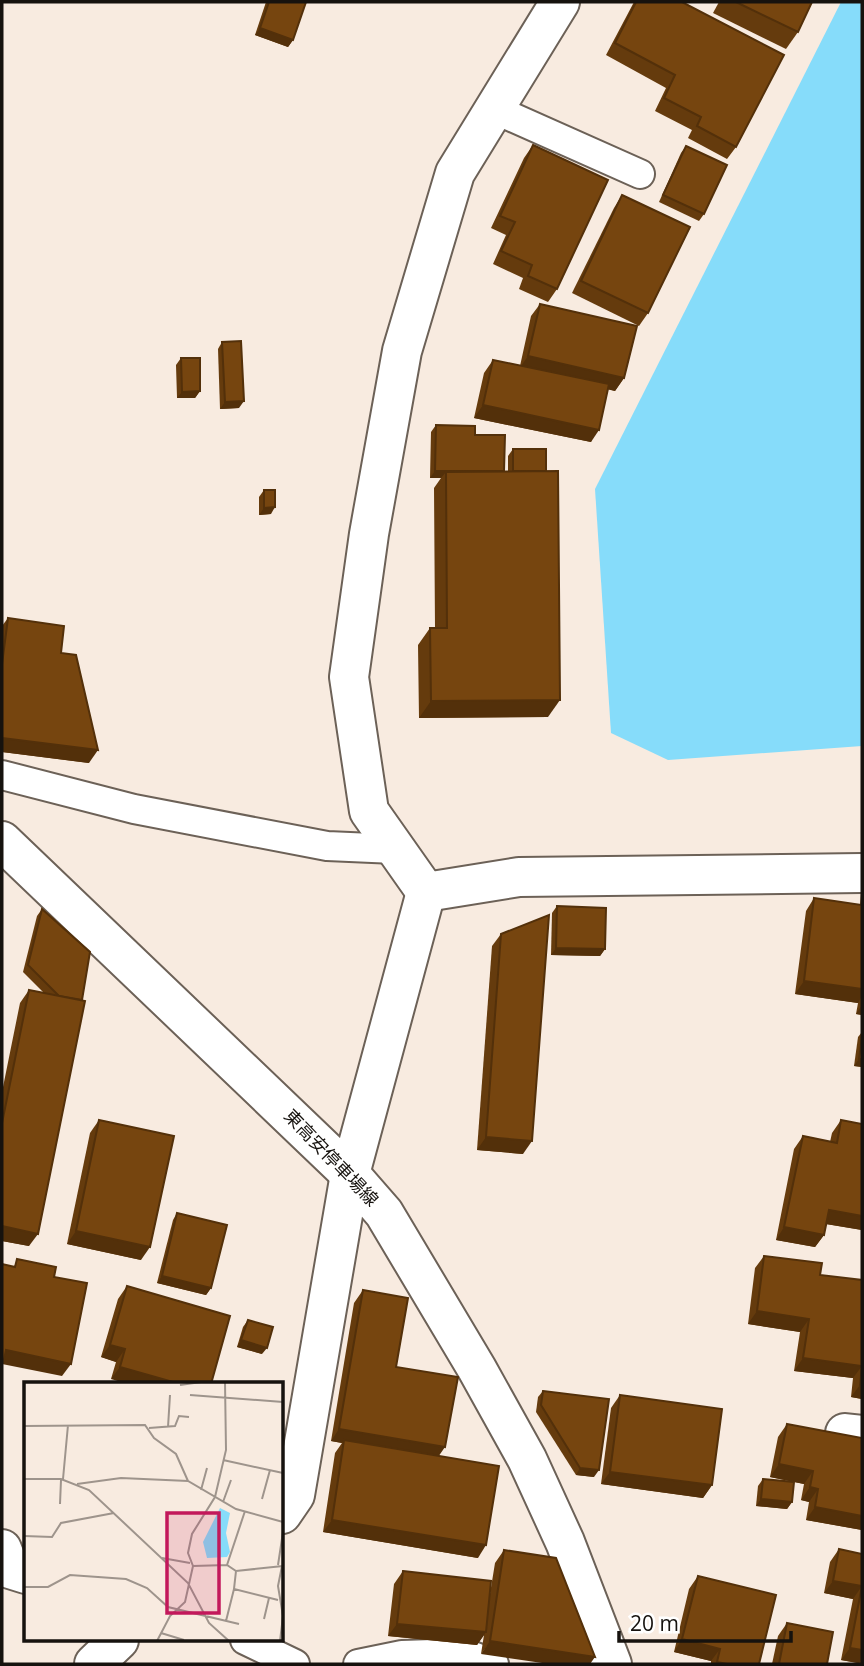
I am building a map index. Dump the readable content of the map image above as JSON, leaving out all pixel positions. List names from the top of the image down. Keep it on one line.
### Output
{"streets":{"street":["東高安停車場線"]},"scale_bar":"20 m"}
